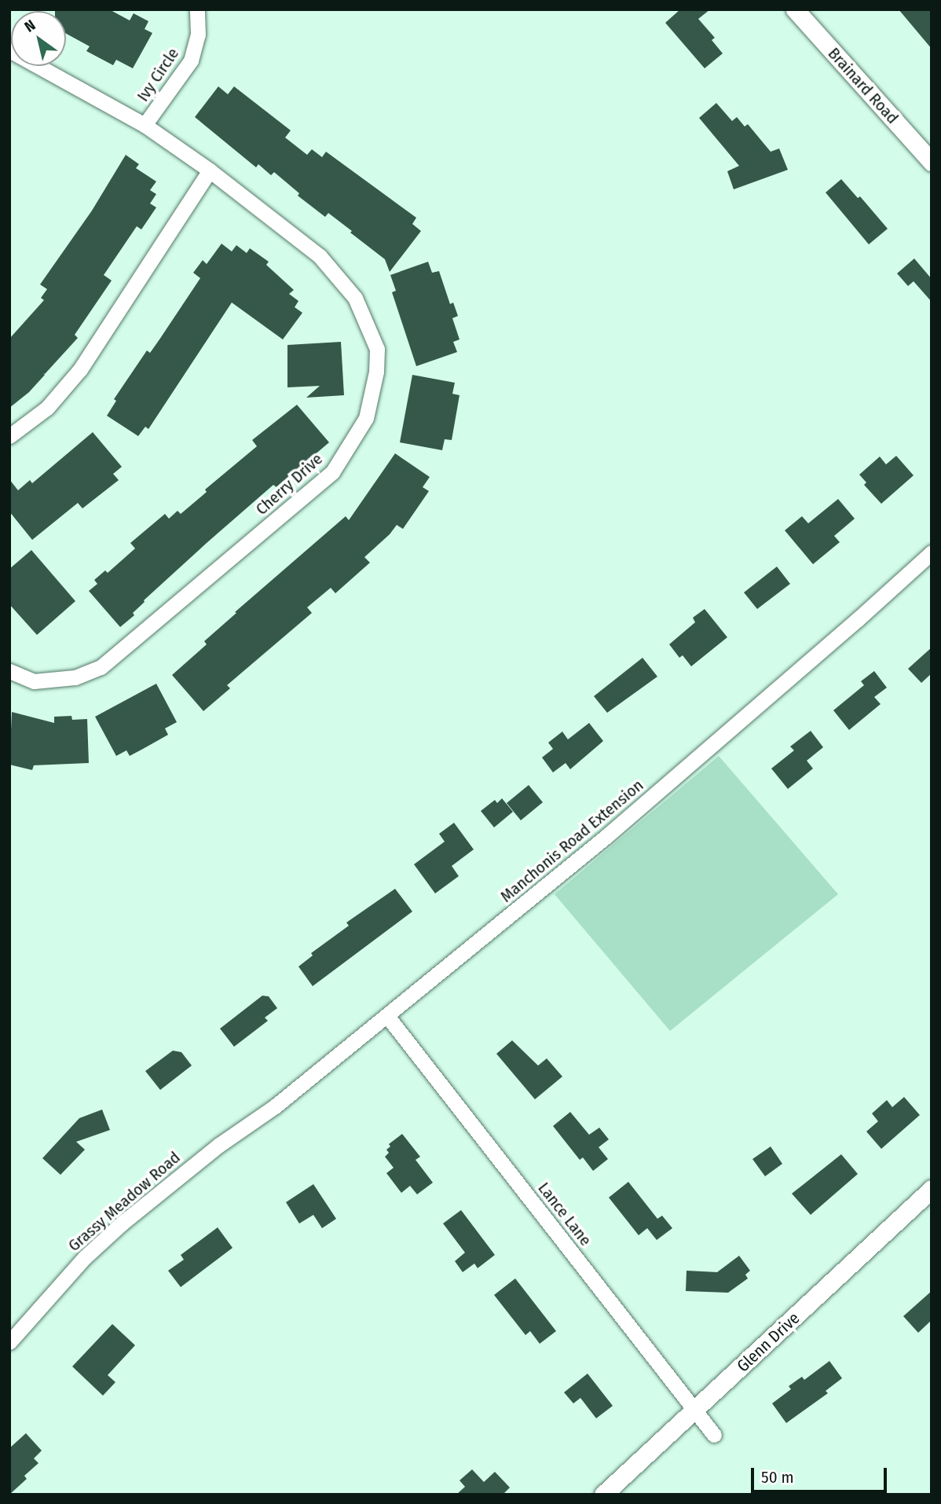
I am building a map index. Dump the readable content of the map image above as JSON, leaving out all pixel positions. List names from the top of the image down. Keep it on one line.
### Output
{"streets":{"street":["Ivy Circle","Brainard Road","Cherry Drive","Manchonis Road Extension","Grassy Meadow Road","Lance Lane","Glenn Drive"]},"crossings":[["Ivy Circle","Cherry Drive"],["Manchonis Road Extension","Grassy Meadow Road"],["Manchonis Road Extension","Lance Lane"],["Lance Lane","Glenn Drive"]],"scale_bar":"50 m","north":"top left"}
